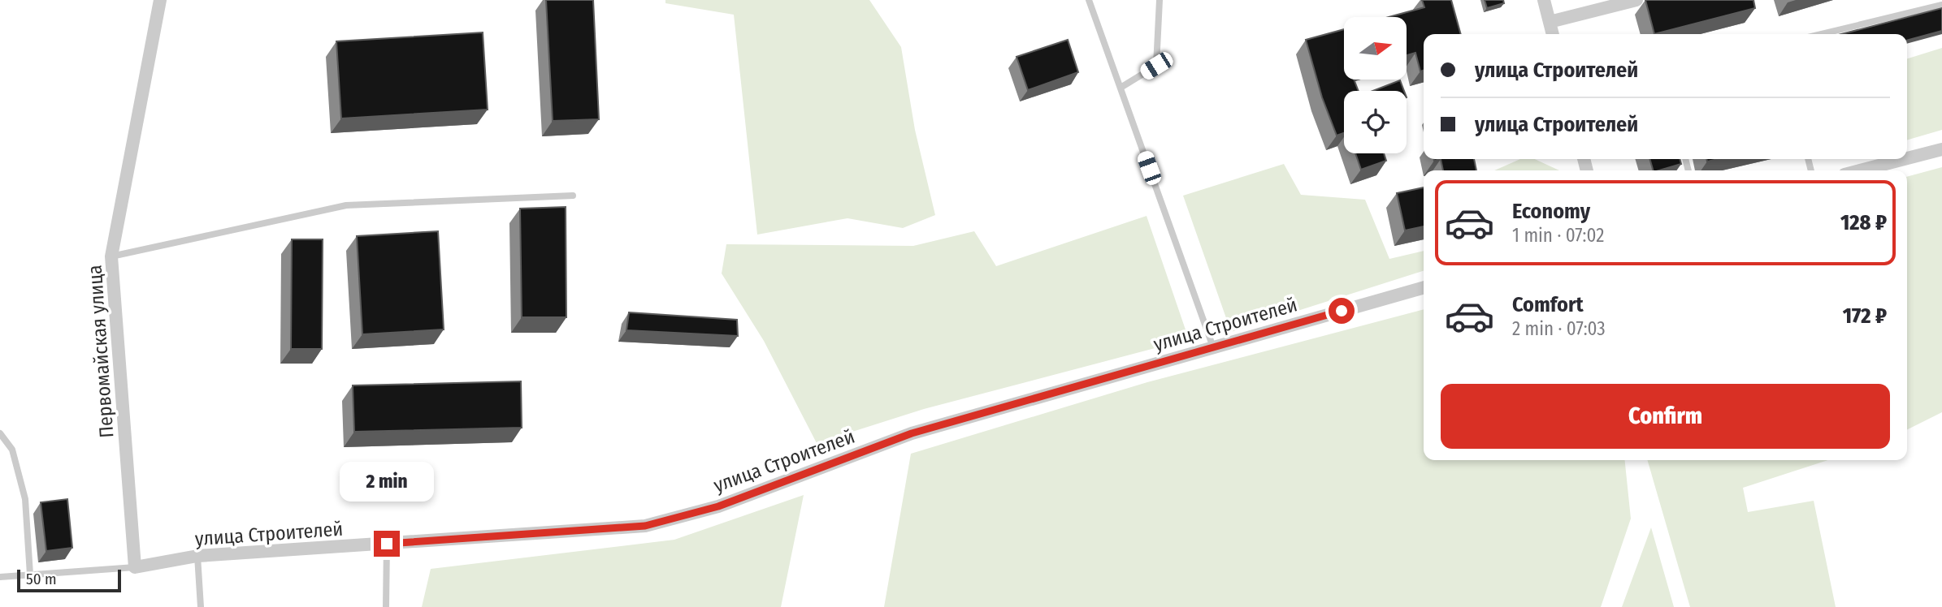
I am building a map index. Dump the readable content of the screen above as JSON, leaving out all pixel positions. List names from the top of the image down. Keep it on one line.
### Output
{"streets":{"street":["улица Строителей","Первомайская улица"]},"crossings":[["улица Строителей","Первомайская улица"]],"scale_bar":"50 m","north":"right","page":{"banner":["улица Строителей","улица Строителей"],"list":[{"name":"Economy","note":"1 min · 07:02","value":"128 ₽"},{"name":"Comfort","note":"2 min · 07:03","value":"172 ₽"}],"buttons":"Confirm","bubble":"2 min","scale":"50 m"}}
